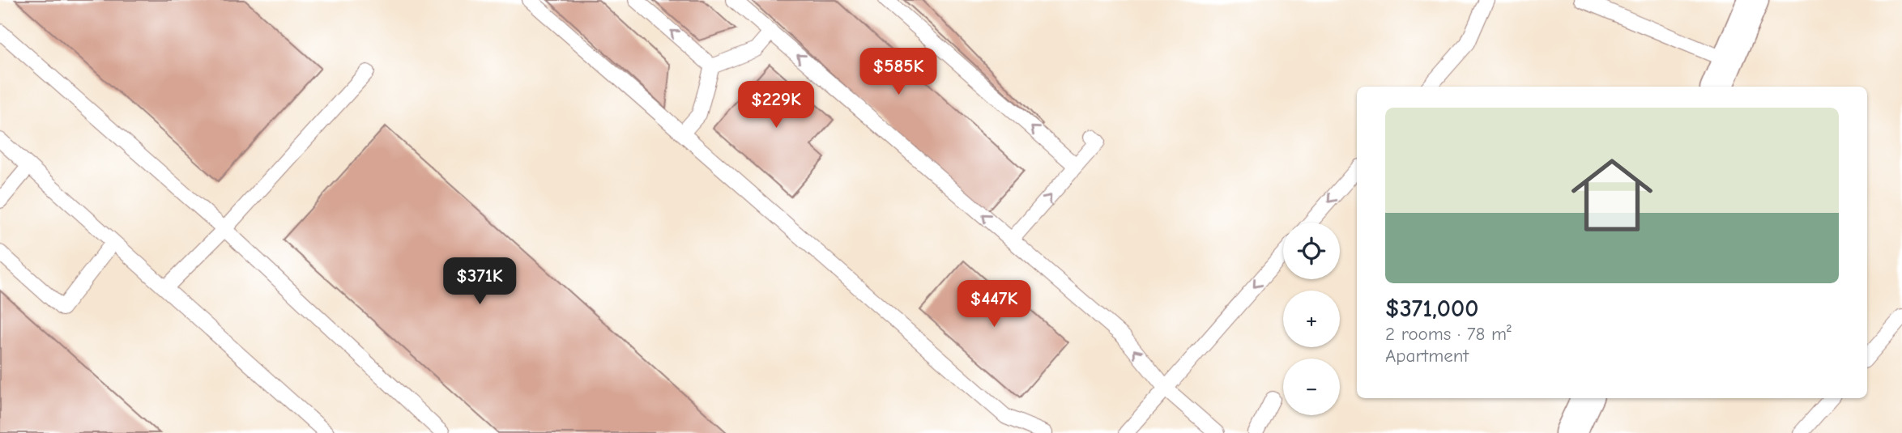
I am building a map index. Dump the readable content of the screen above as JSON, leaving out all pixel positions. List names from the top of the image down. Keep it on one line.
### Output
{"page":{"price":["$585K","$229K","$371K","$447K"],"list":[{"name":"$371,000","note":"2 rooms · 78 m² · Apartment"}],"map_buttons":["+","−"]}}
